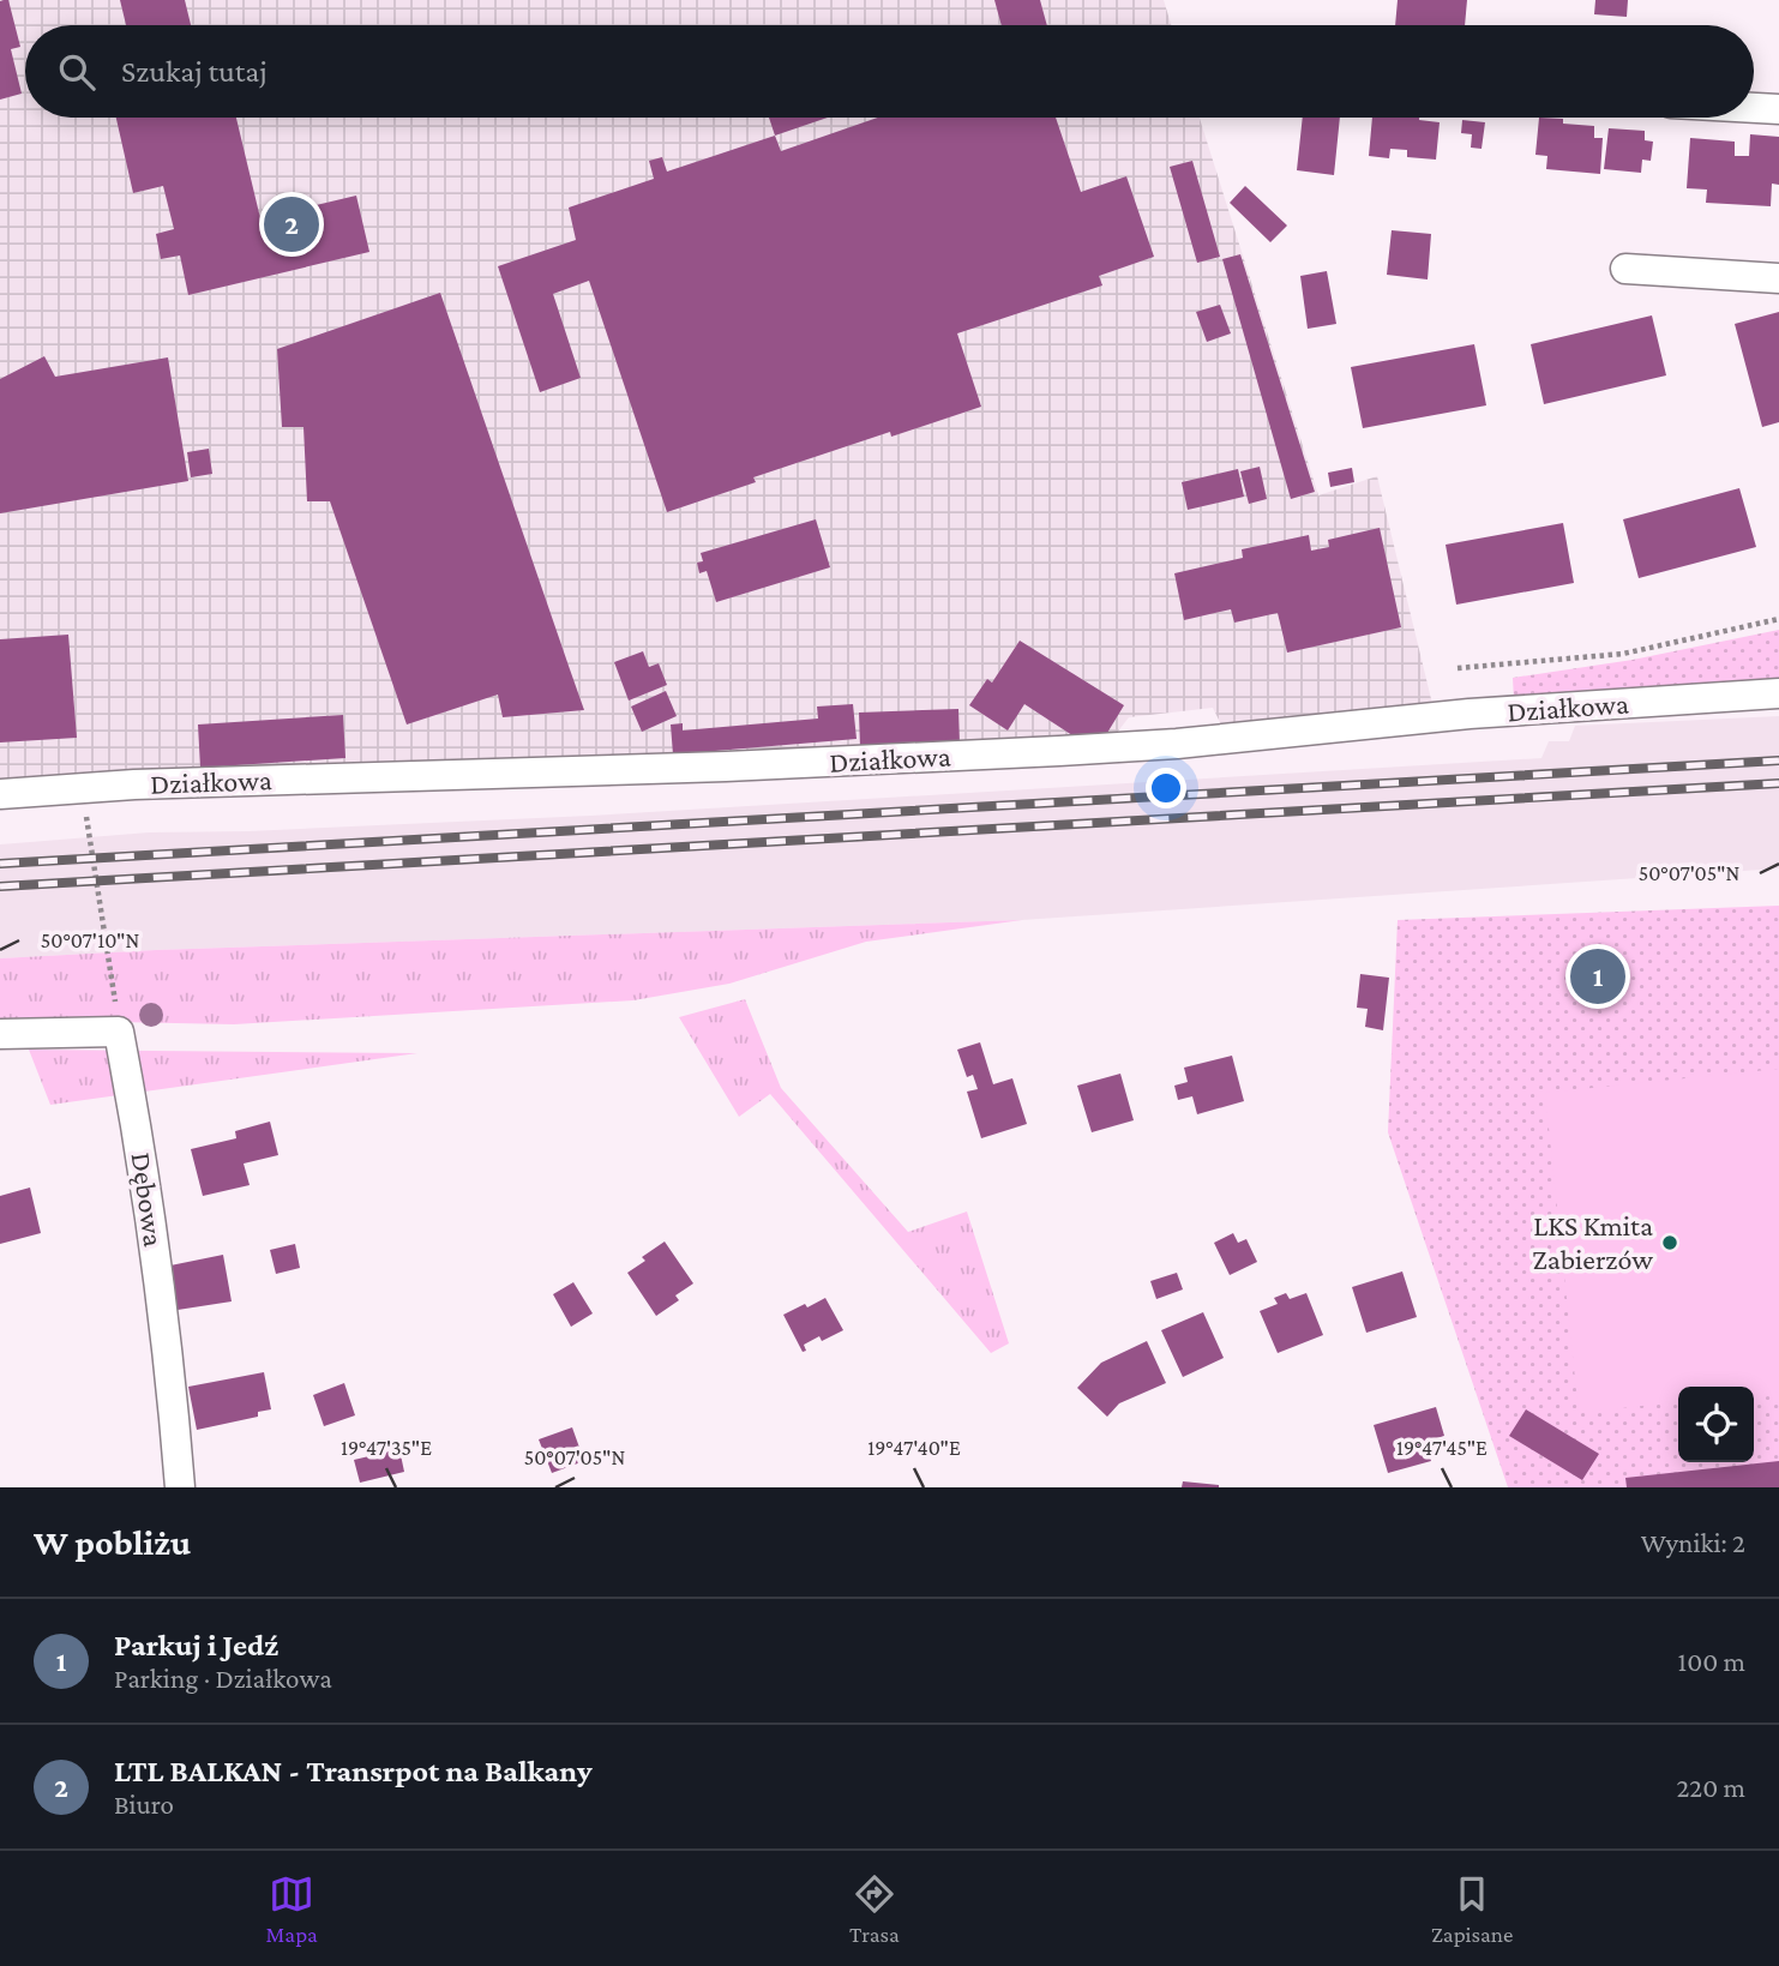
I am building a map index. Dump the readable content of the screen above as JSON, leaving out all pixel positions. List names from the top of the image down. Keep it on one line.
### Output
{"streets":{"street":["Działkowa","Dębowa"]},"places":["LKS Kmita Zabierzów"],"page":{"search":"Szukaj tutaj","pins":["2","1"],"heading":["W pobliżu","Wyniki: 2"],"list":[{"mark":"1","name":"Parkuj i Jedź","note":"Parking · Działkowa","value":"100 m"},{"mark":"2","name":"LTL BALKAN - Transrpot na Balkany","note":"Biuro","value":"220 m"}],"nav":["Mapa","Trasa","Zapisane"]},"coordinates":["50°07'05\"N","50°07'10\"N","19°47'35\"E","19°47'40\"E","19°47'45\"E"]}
